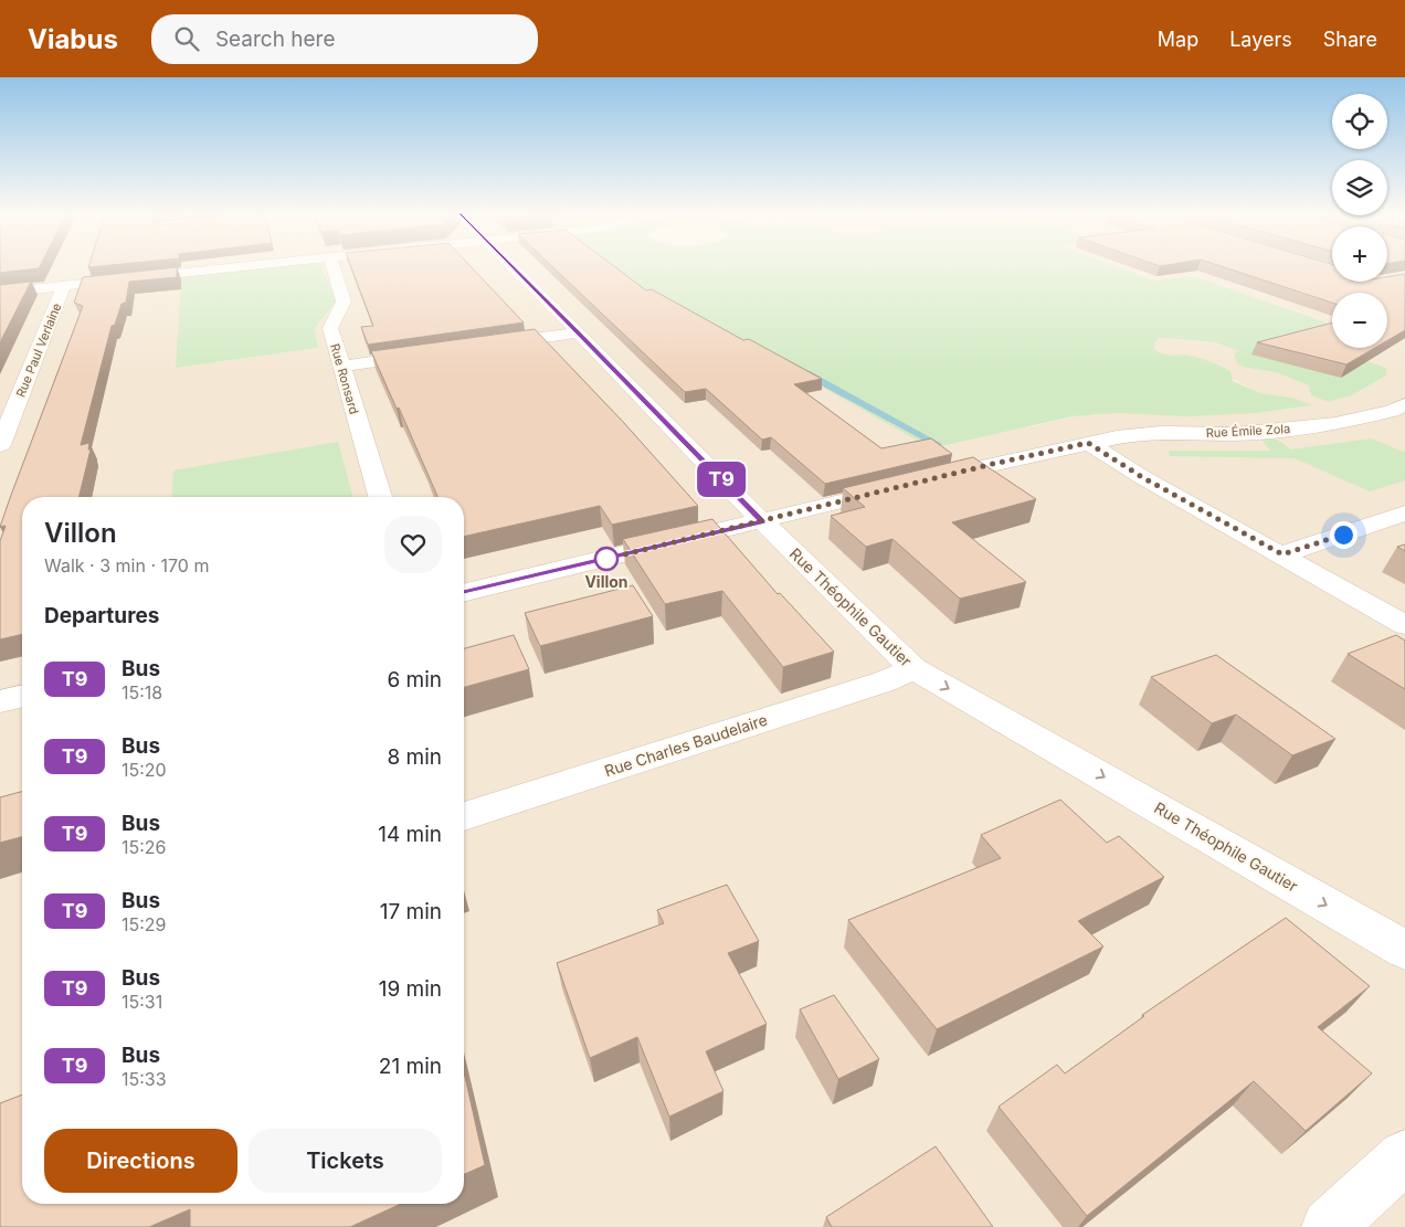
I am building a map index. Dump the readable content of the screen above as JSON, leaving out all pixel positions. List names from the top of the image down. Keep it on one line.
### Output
{"streets":{"street":["Rue Paul Verlaine","Rue Ronsard","Rue Émile Zola","Rue Théophile Gautier","Rue Charles Baudelaire"]},"crossings":[["Rue Émile Zola","Rue Théophile Gautier"],["Rue Théophile Gautier","Rue Charles Baudelaire"]],"one_way":["Rue Théophile Gautier"],"places":["Villon"],"lines":["bus line T9"],"page":{"header":"Viabus","search":"Search here","nav":["Map","Layers","Share"],"on_map":"T9","map_buttons":["+","−"],"heading":[["Villon","Walk · 3 min · 170 m"],"Departures"],"list":[{"mark":"T9","name":"Bus","note":"15:18","value":"6 min"},{"mark":"T9","name":"Bus","note":"15:20","value":"8 min"},{"mark":"T9","name":"Bus","note":"15:26","value":"14 min"},{"mark":"T9","name":"Bus","note":"15:29","value":"17 min"},{"mark":"T9","name":"Bus","note":"15:31","value":"19 min"},{"mark":"T9","name":"Bus","note":"15:33","value":"21 min"}],"buttons":["Directions","Tickets"]}}
